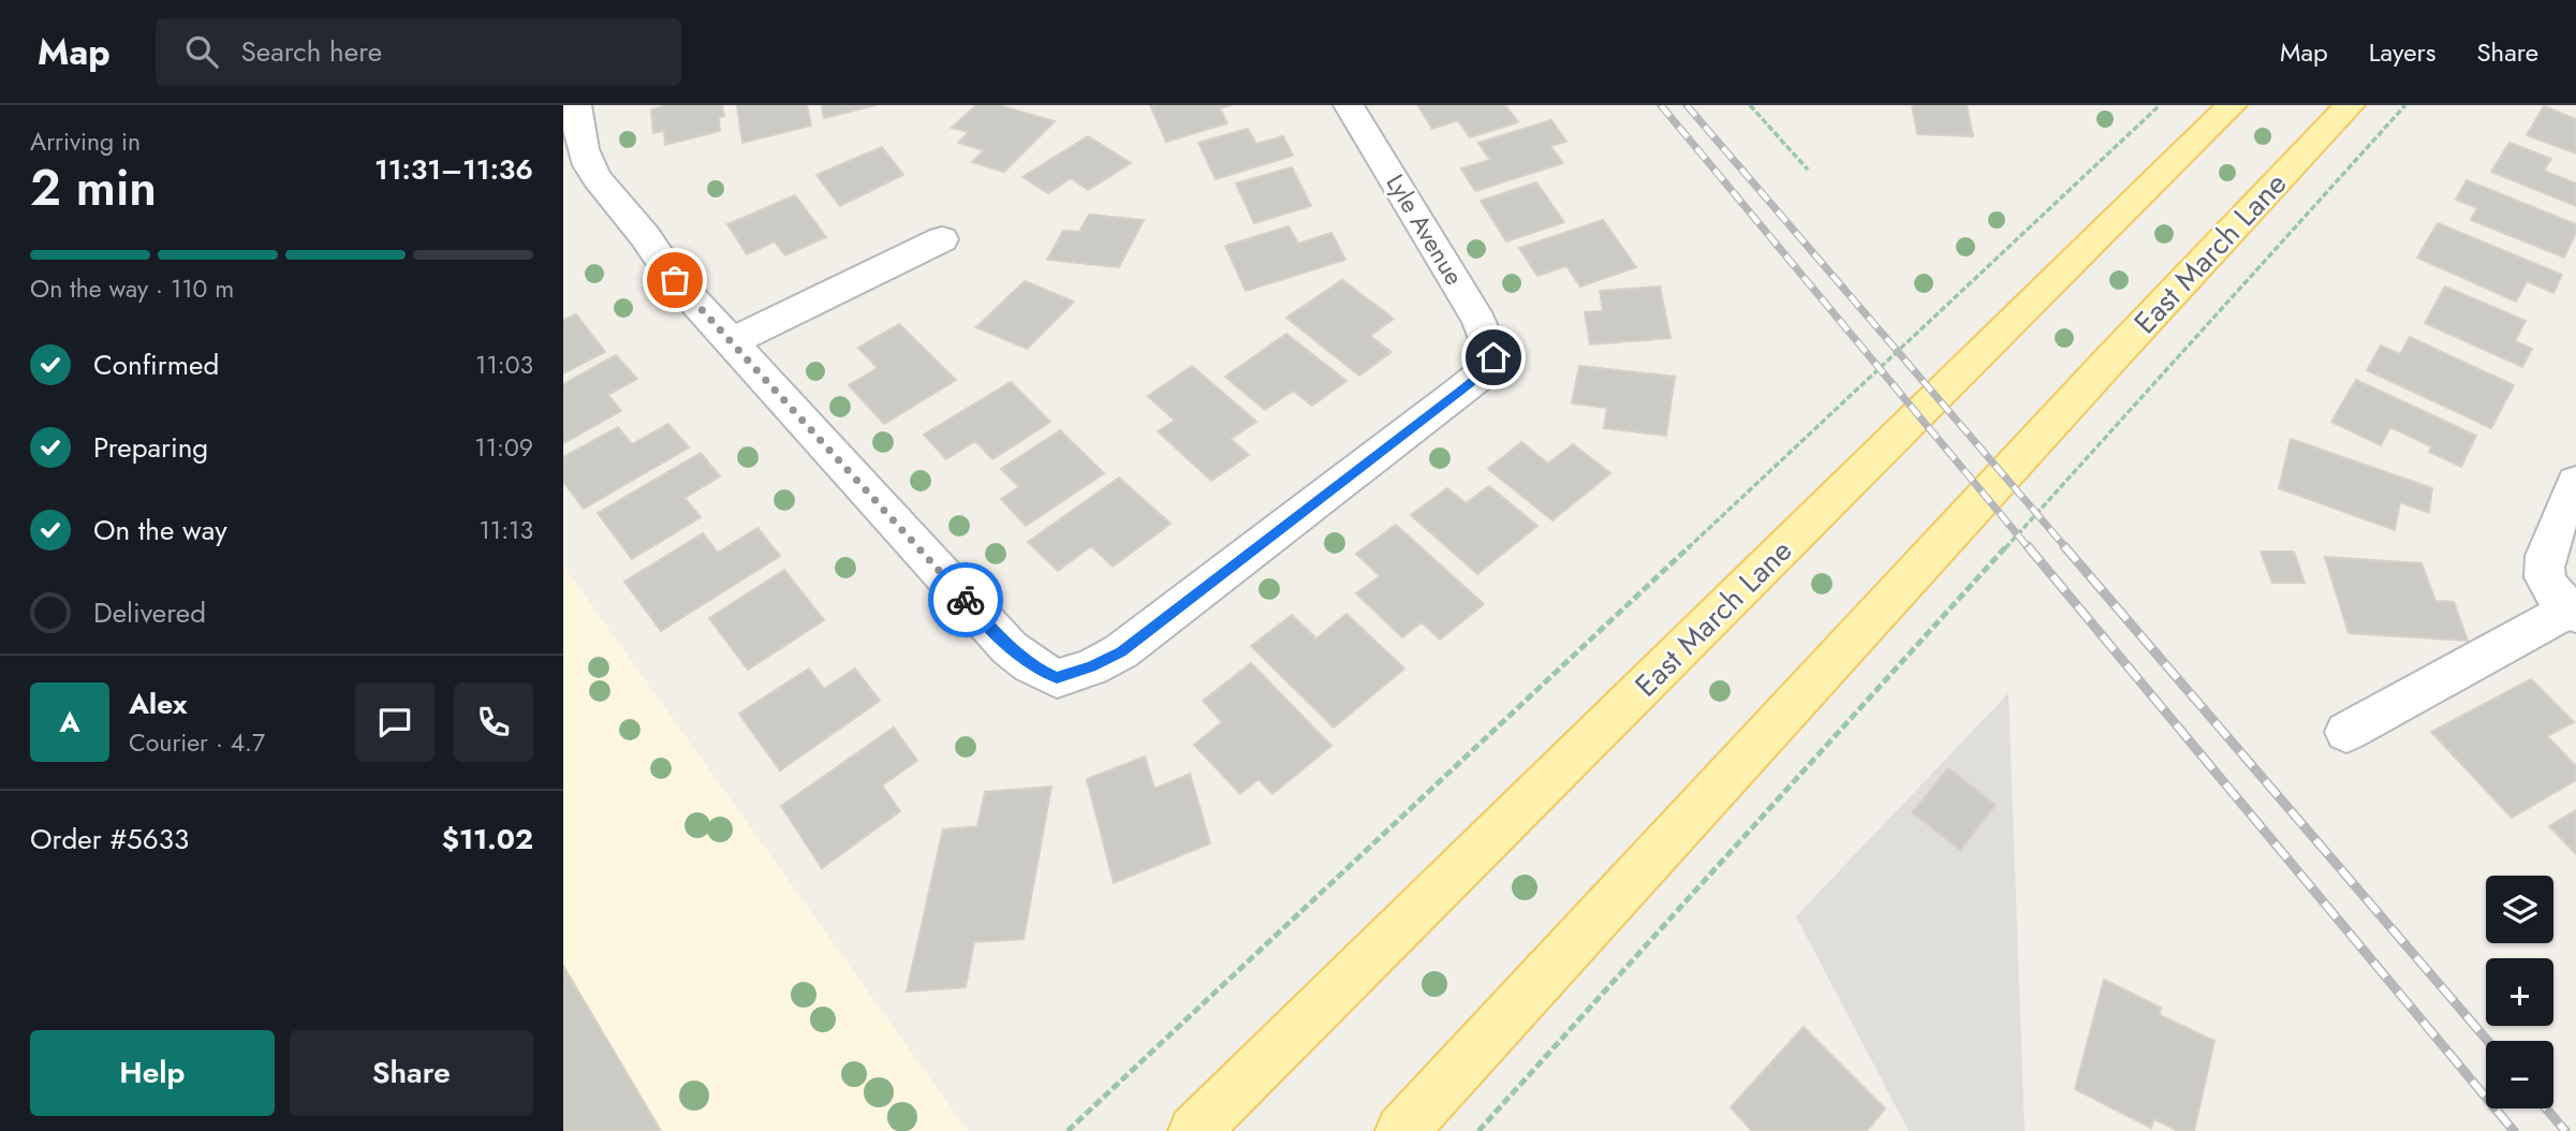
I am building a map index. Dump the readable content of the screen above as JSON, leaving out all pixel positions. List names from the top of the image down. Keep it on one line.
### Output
{"streets":{"main road":["East March Lane"],"street":["Lyle Avenue"]},"page":{"header":"Map","search":"Search here","nav":["Map","Layers","Share"],"heading":["2 min","Arriving in","11:31–11:36"],"panel":["Alex","Courier · 4.7","Order #5633","$11.02"],"bar":"On the way · 110 m","list":[["Confirmed","11:03"],["Preparing","11:09"],["On the way","11:13"],"Delivered"],"round":"A","map_buttons":["+","−"],"buttons":["Help","Share"]}}
